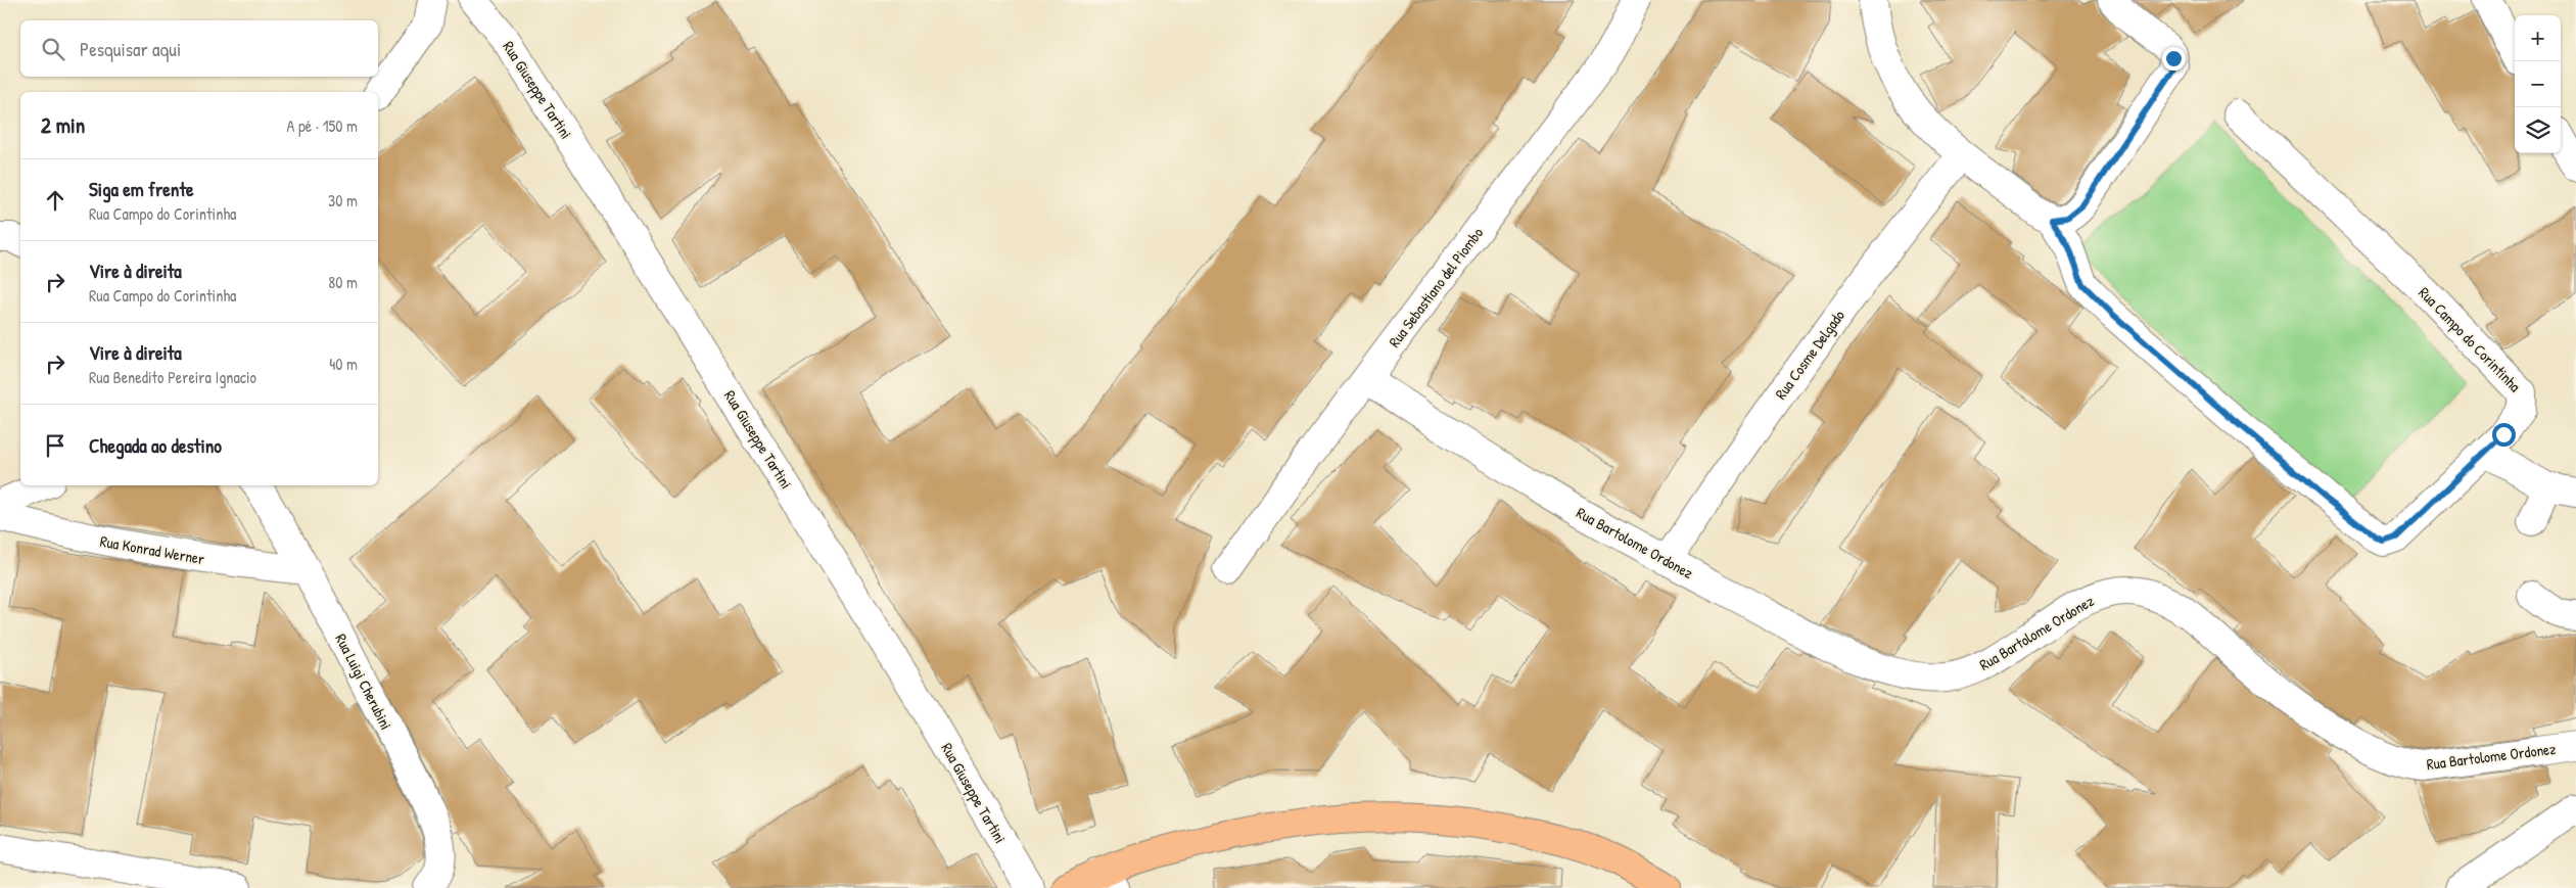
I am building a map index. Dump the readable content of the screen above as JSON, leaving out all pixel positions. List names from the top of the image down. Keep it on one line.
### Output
{"streets":{"street":["Rua Giuseppe Tartini","Rua Sebastiano del Piombo","Rua Campo do Corintinha","Rua Cosme Delgado","Rua Bartolome Ordonez","Rua Konrad Werner","Rua Luigi Cherubini"]},"crossings":[["Rua Sebastiano del Piombo","Rua Bartolome Ordonez"],["Rua Cosme Delgado","Rua Bartolome Ordonez"],["Rua Konrad Werner","Rua Luigi Cherubini"]],"page":{"map_buttons":["+","−"],"search":"Pesquisar aqui","heading":["2 min","A pé · 150 m"],"list":[["Siga em frente","Rua Campo do Corintinha","30 m"],["Vire à direita","Rua Campo do Corintinha","80 m"],["Vire à direita","Rua Benedito Pereira Ignacio","40 m"],"Chegada ao destino"]}}
